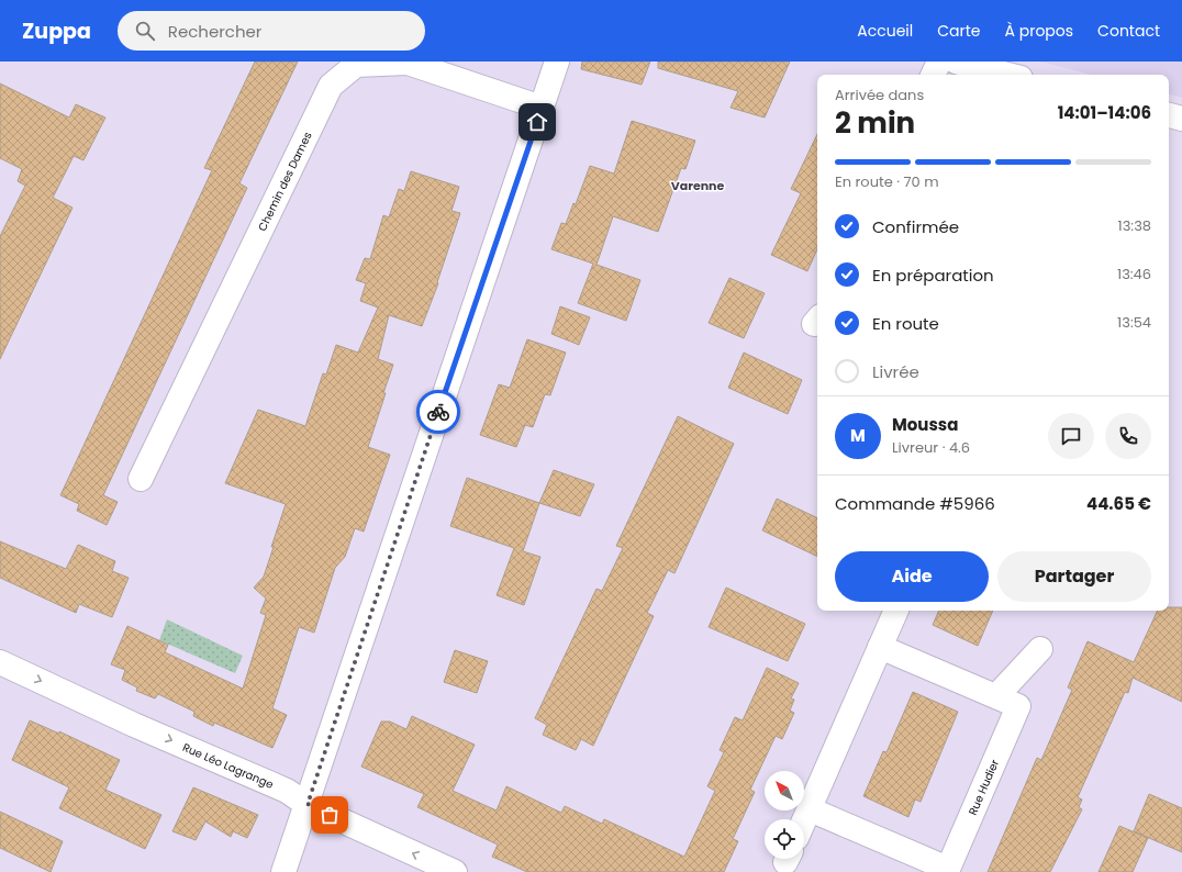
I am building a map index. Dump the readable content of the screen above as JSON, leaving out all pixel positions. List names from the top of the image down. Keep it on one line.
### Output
{"streets":{"street":["Chemin des Dames","Rue Léo Lagrange","Rue Hudier"]},"districts":["Varenne"],"north":"top left","page":{"header":"Zuppa","search":"Rechercher","nav":["Accueil","Carte","À propos","Contact"],"heading":["2 min","Arrivée dans","14:01–14:06"],"panel":["Moussa","Livreur · 4.6","Commande #5966","44.65 €"],"bar":"En route · 70 m","list":[["Confirmée","13:38"],["En préparation","13:46"],["En route","13:54"],"Livrée"],"round":"M","buttons":["Aide","Partager"]}}
